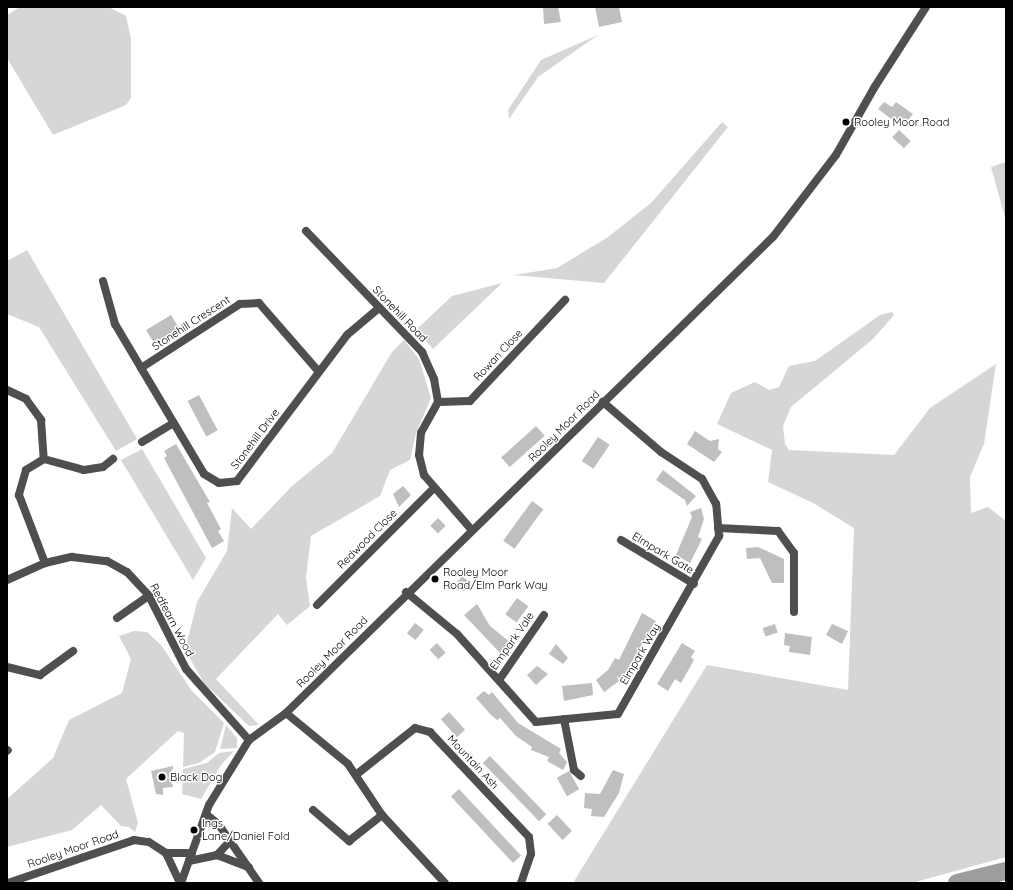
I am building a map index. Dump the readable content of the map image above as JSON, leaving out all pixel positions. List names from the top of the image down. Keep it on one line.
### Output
{"streets":{"street":["Stonehill Road","Stonehill Crescent","Rowan Close","Rooley Moor Road","Stonehill Drive","Redwood Close","Elmpark Gate","Redfearn Wood","Elmpark Vale","Elmpark Way","Mountain Ash"]},"crossings":[["Stonehill Road","Rowan Close"],["Stonehill Road","Stonehill Drive"],["Stonehill Crescent","Stonehill Drive"],["Rooley Moor Road","Redfearn Wood"],["Rooley Moor Road","Elmpark Way"],["Elmpark Gate","Elmpark Way"],["Elmpark Vale","Elmpark Way"]],"places":["Rooley Moor Road","Rooley Moor Road/Elm Park Way","Black Dog","Ings Lane/Daniel Fold"]}
